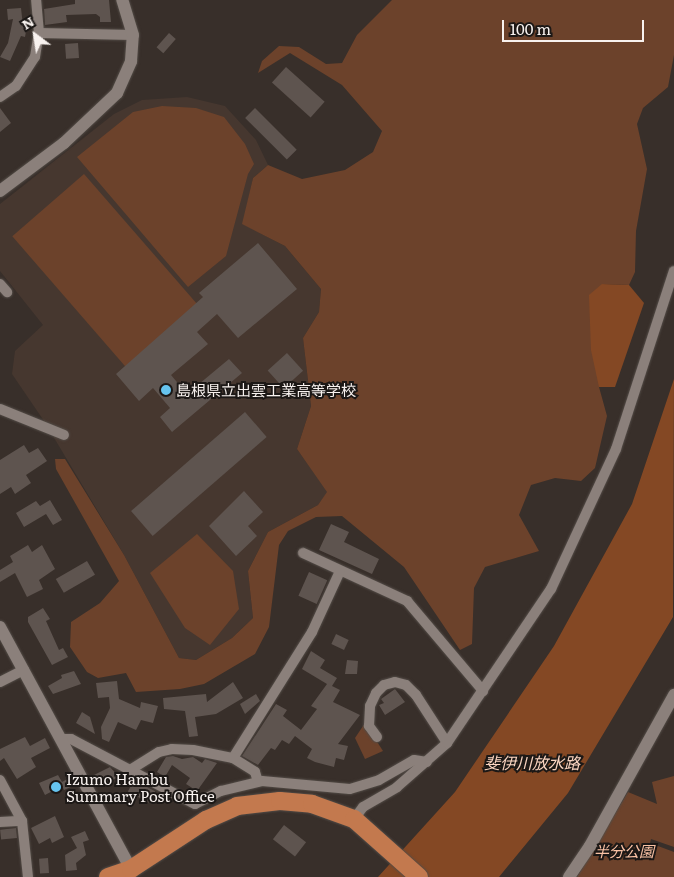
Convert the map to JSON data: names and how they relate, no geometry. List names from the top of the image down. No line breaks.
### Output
{"water":["斐伊川放水路"],"parks":["半分公園"],"places":["島根県立出雲工業高等学校","Izumo Hambu Summary Post Office"],"scale_bar":"100 m","north":"top left"}
